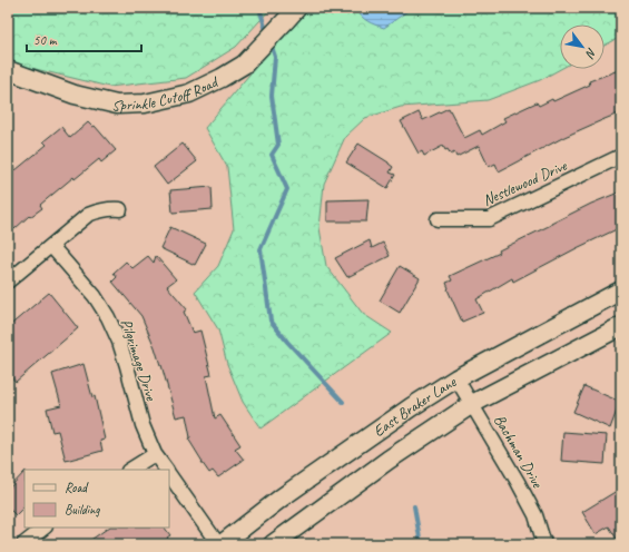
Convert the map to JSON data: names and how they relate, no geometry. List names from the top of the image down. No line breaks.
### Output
{"streets":{"street":["Sprinkle Cutoff Road","Nestlewood Drive","Pilgrimage Drive","East Braker Lane","Bachman Drive"]},"crossings":[["Pilgrimage Drive","East Braker Lane"],["East Braker Lane","Bachman Drive"]],"legend":["Road","Building"],"scale_bar":"50 m","north":"bottom right"}
